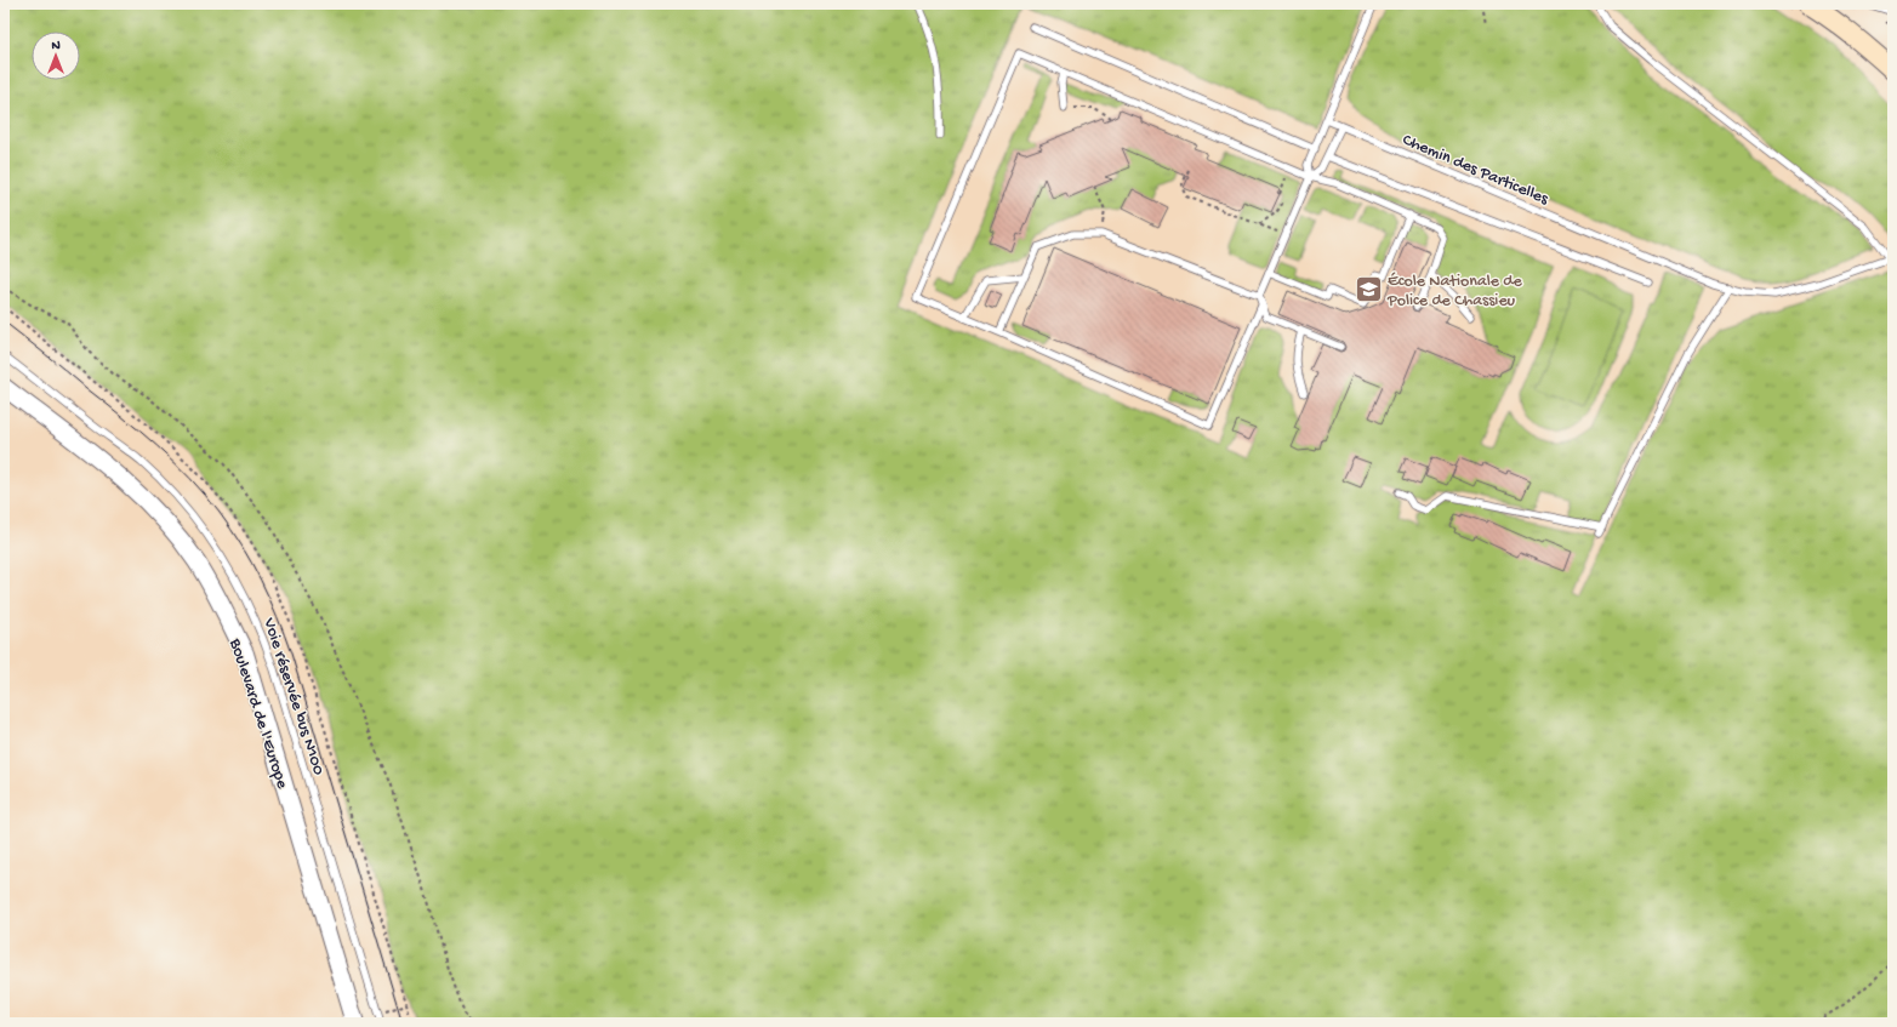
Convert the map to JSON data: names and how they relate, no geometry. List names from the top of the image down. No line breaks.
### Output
{"streets":{"street":["Boulevard de l'Europe"],"lane":["Chemin des Particelles","Voie réservée bus N100"]},"places":{"school or university":["École Nationale de Police de Chassieu"]},"north":"top"}
